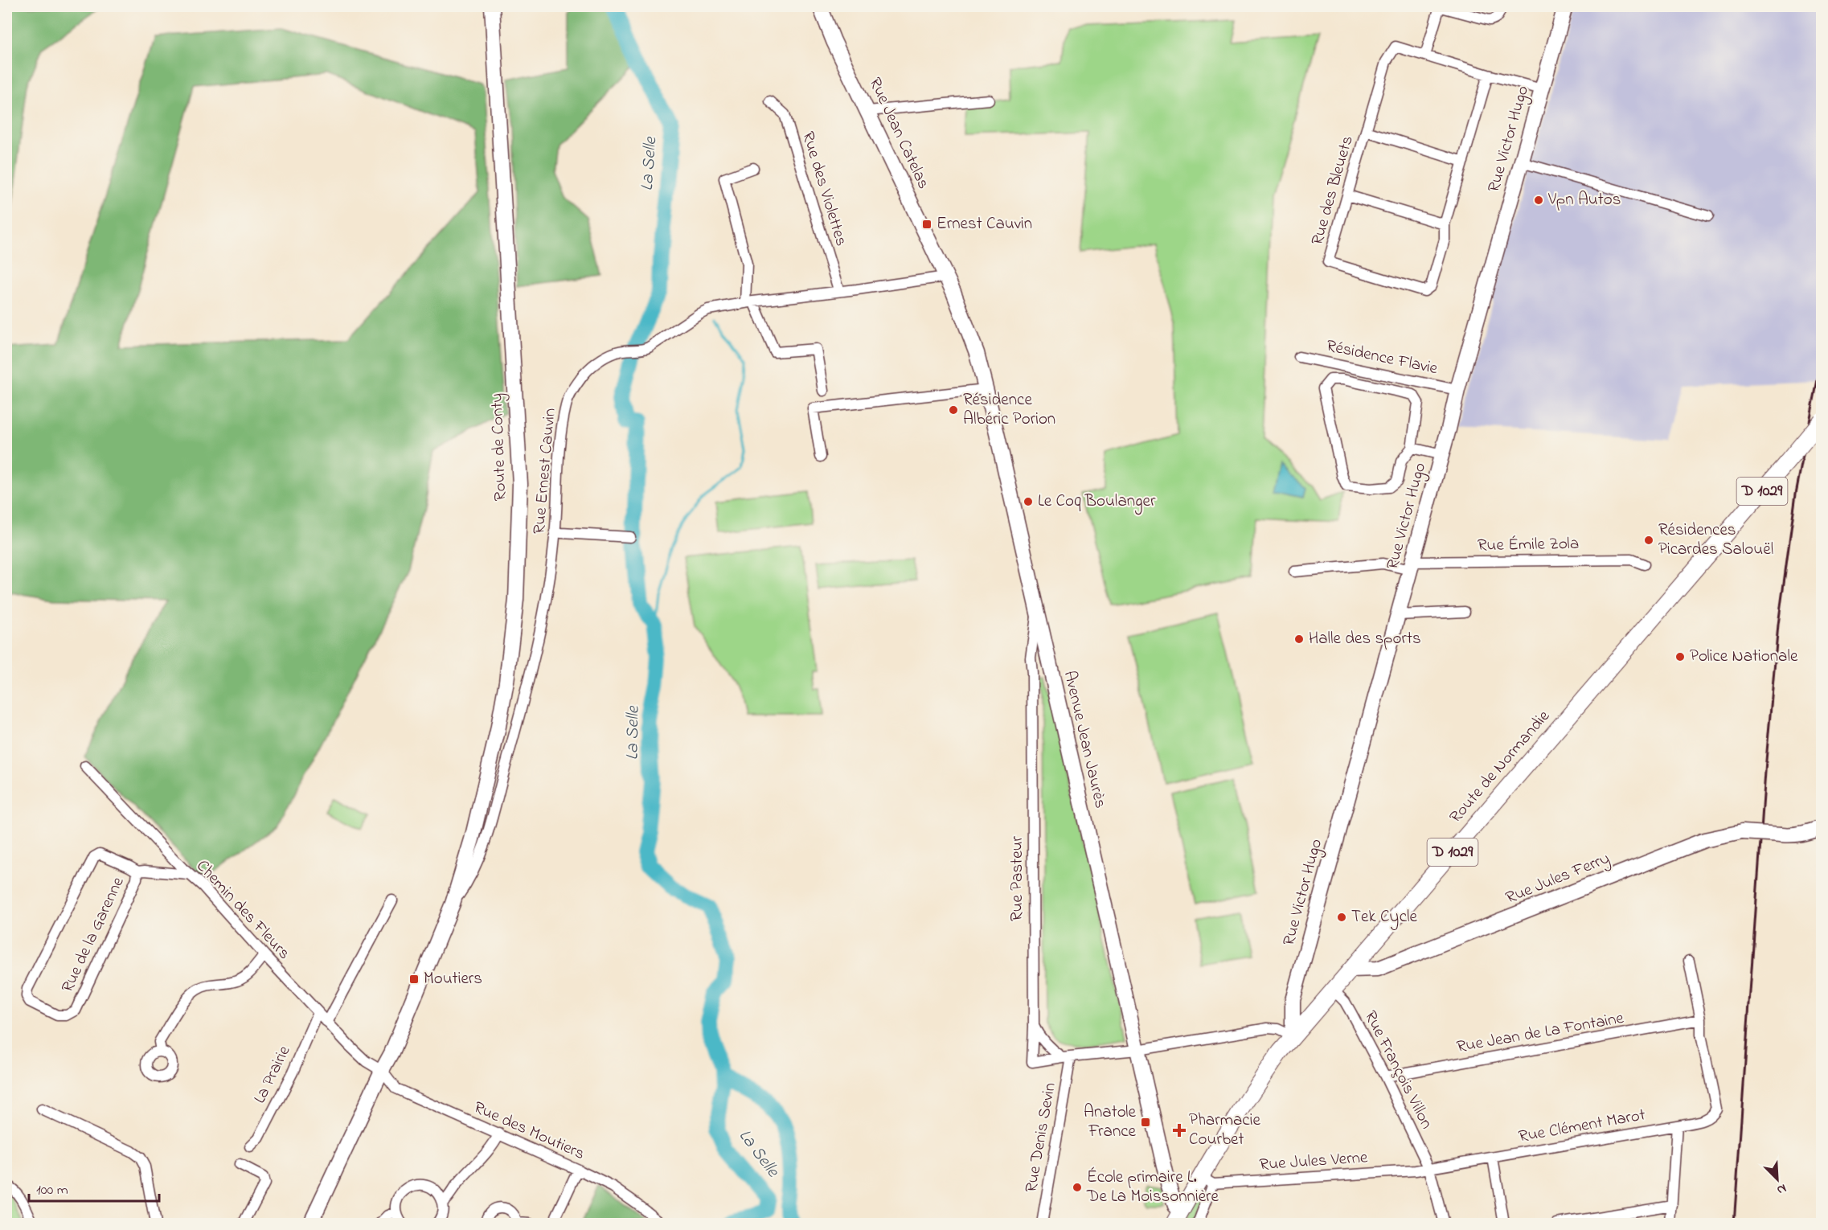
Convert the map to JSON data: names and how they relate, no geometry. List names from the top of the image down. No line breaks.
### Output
{"streets":{"main road":["D 1029","Route de Normandie"],"street":["Rue Jean Catelas","Rue Victor Hugo","Rue des Violettes","Rue des Bleuets","Résidence Flavie","Route de Conty","Rue Ernest Cauvin","Rue Émile Zola","Avenue Jean Jaurès","Rue Pasteur","Rue Jules Ferry","Chemin des Fleurs","Rue de la Garenne","Rue Jean de La Fontaine","Rue François Villon","La Prairie","Rue Clément Marot","Rue des Moutiers","Rue Denis Sevin","Rue Jules Verne"]},"crossings":[["Rue Jean Catelas","Rue Ernest Cauvin"],["Rue Jean Catelas","Avenue Jean Jaurès"],["Rue Victor Hugo","Rue des Bleuets"],["Rue Victor Hugo","Résidence Flavie"],["Rue Victor Hugo","Rue Émile Zola"],["Rue Victor Hugo","Route de Normandie"],["Rue des Violettes","Rue Ernest Cauvin"],["Route de Conty","Rue Ernest Cauvin"],["Route de Conty","Chemin des Fleurs"],["Route de Conty","Rue des Moutiers"],["Rue Ernest Cauvin","Avenue Jean Jaurès"],["Avenue Jean Jaurès","Route de Normandie"],["Avenue Jean Jaurès","Rue Pasteur"],["Route de Normandie","Rue Jules Ferry"],["Route de Normandie","Rue François Villon"],["Route de Normandie","Rue Jules Verne"],["Rue Pasteur","Rue Denis Sevin"],["Chemin des Fleurs","Rue de la Garenne"],["Chemin des Fleurs","La Prairie"],["Chemin des Fleurs","Rue des Moutiers"],["Rue Jean de La Fontaine","Rue François Villon"],["Rue Jean de La Fontaine","Rue Clément Marot"],["Rue François Villon","Rue Clément Marot"],["Rue François Villon","Rue Jules Verne"],["Rue Clément Marot","Rue Jules Verne"]],"water":["La Selle"],"places":{"other":["Vpn Autos","Résidence Albéric Porion","Le Coq Boulanger","Résidences Picardes Salouël","Halle des sports","Police Nationale","Tek Cycle","École primaire L. De La Moissonnière"],"transit":["Ernest Cauvin","Moutiers","Anatole France"],"health":["Pharmacie Courbet"]},"scale_bar":"100 m","north":"bottom right"}
